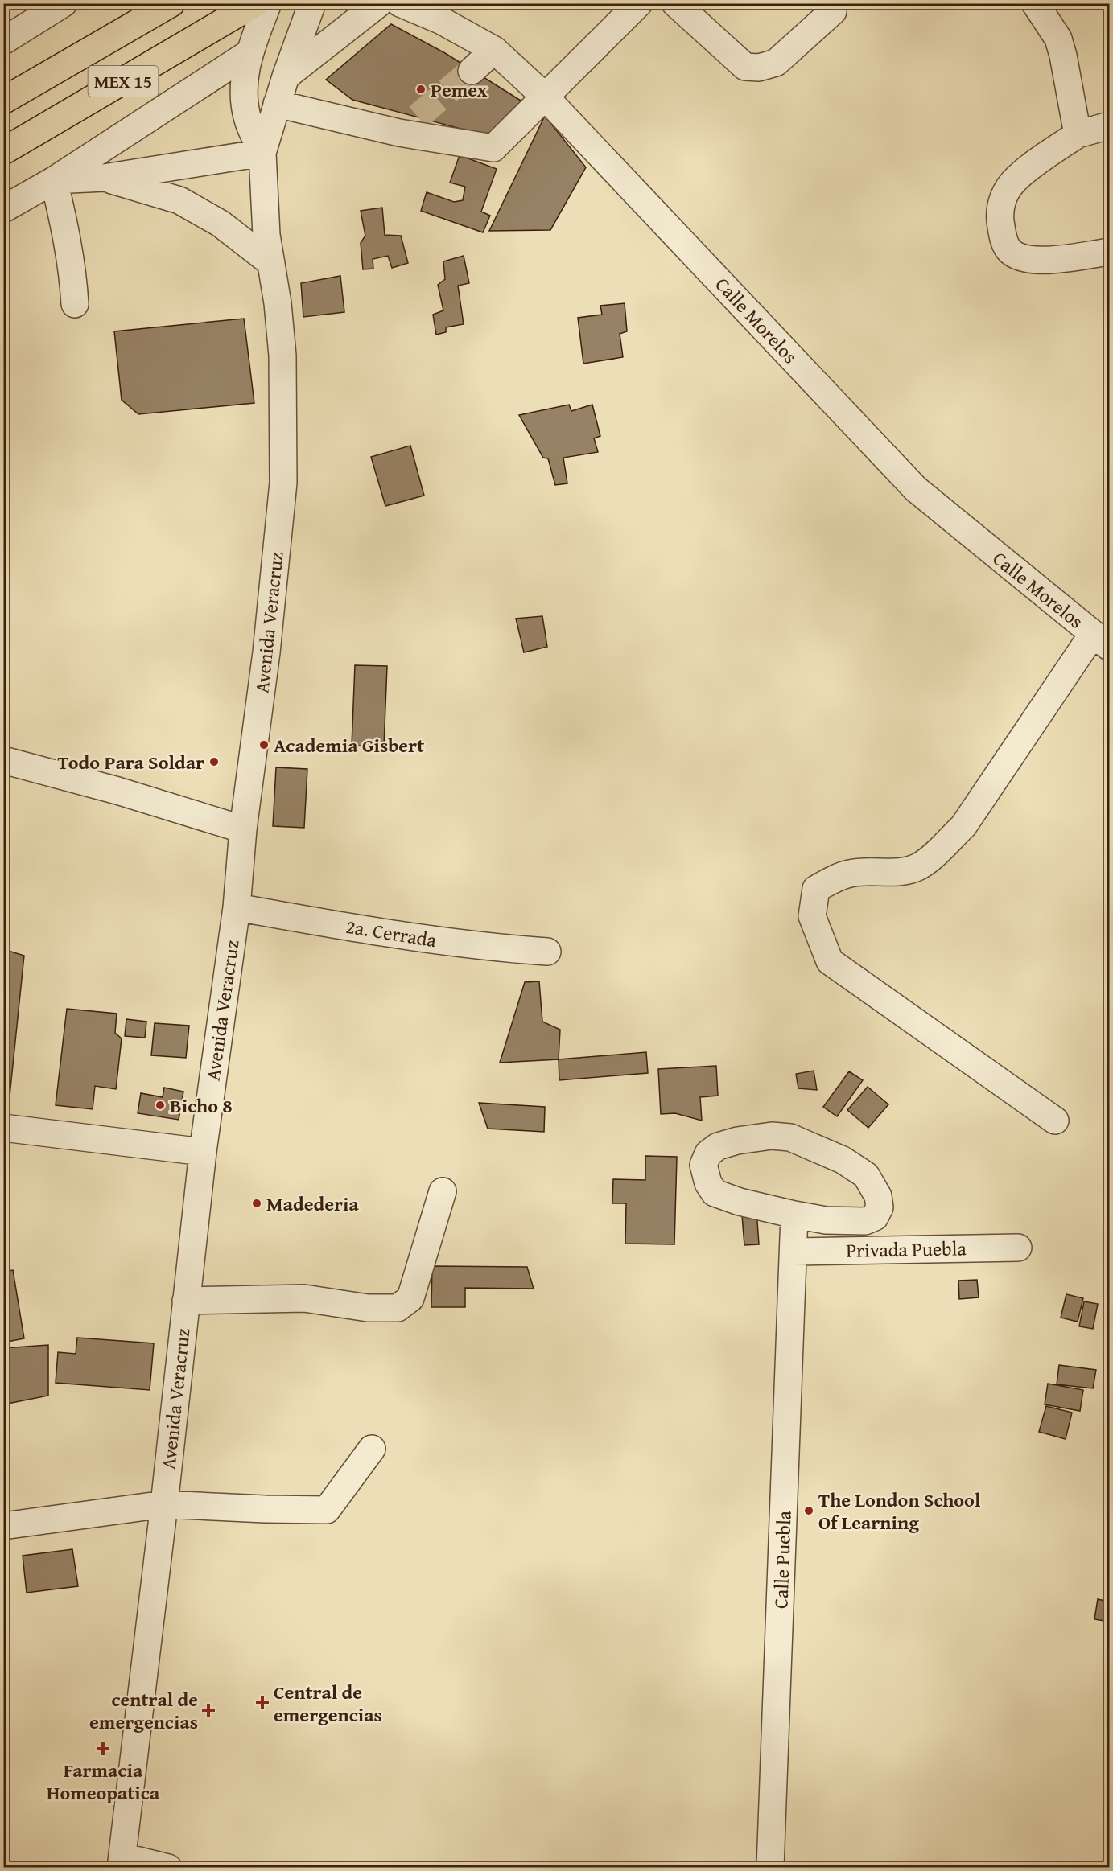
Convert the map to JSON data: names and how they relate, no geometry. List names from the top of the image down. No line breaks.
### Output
{"streets":{"main road":["MEX 15"],"street":["Calle Morelos","Avenida Veracruz","2a. Cerrada","Privada Puebla","Calle Puebla"]},"crossings":[["Avenida Veracruz","2a. Cerrada"],["Privada Puebla","Calle Puebla"]],"places":{"other":["Pemex","Academia Gisbert","Todo Para Soldar","Bicho 8","Madederia","The London School Of Learning"],"health":["Central de emergencias","central de emergencias","Farmacia Homeopatica"]}}
